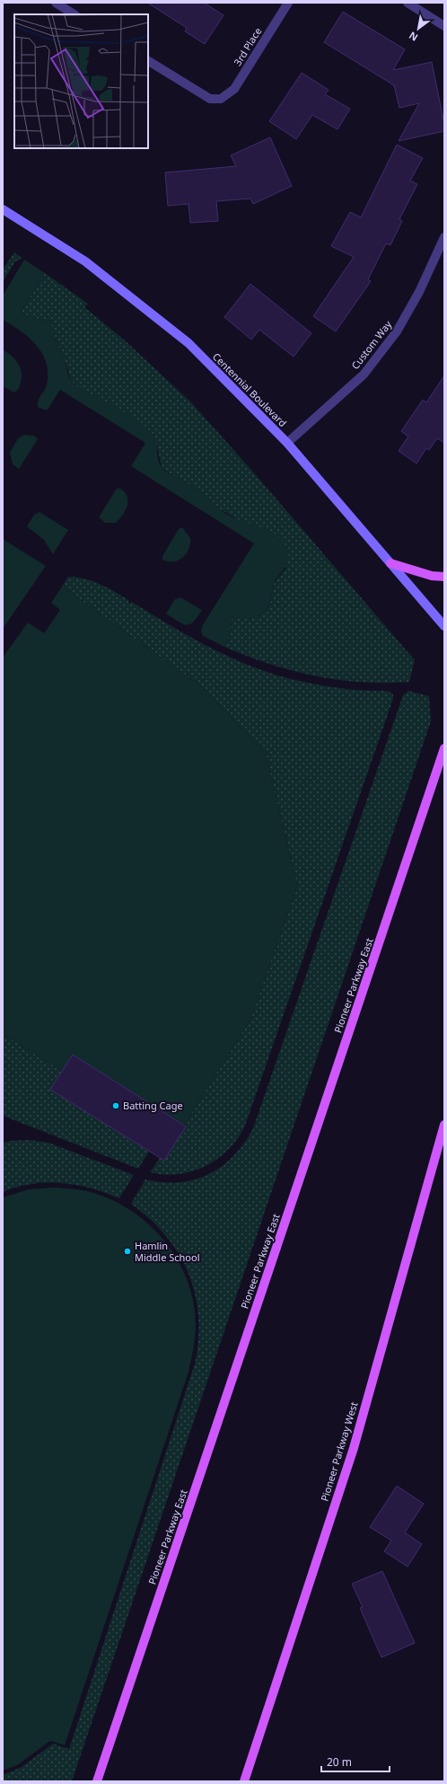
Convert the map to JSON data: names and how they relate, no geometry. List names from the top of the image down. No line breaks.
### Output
{"streets":{"main road":["Centennial Boulevard","Pioneer Parkway East","Pioneer Parkway West"],"street":["3rd Place","Custom Way"]},"crossings":[["Custom Way","Centennial Boulevard"]],"places":["Batting Cage","Hamlin Middle School"],"scale_bar":"20 m","north":"bottom left"}
